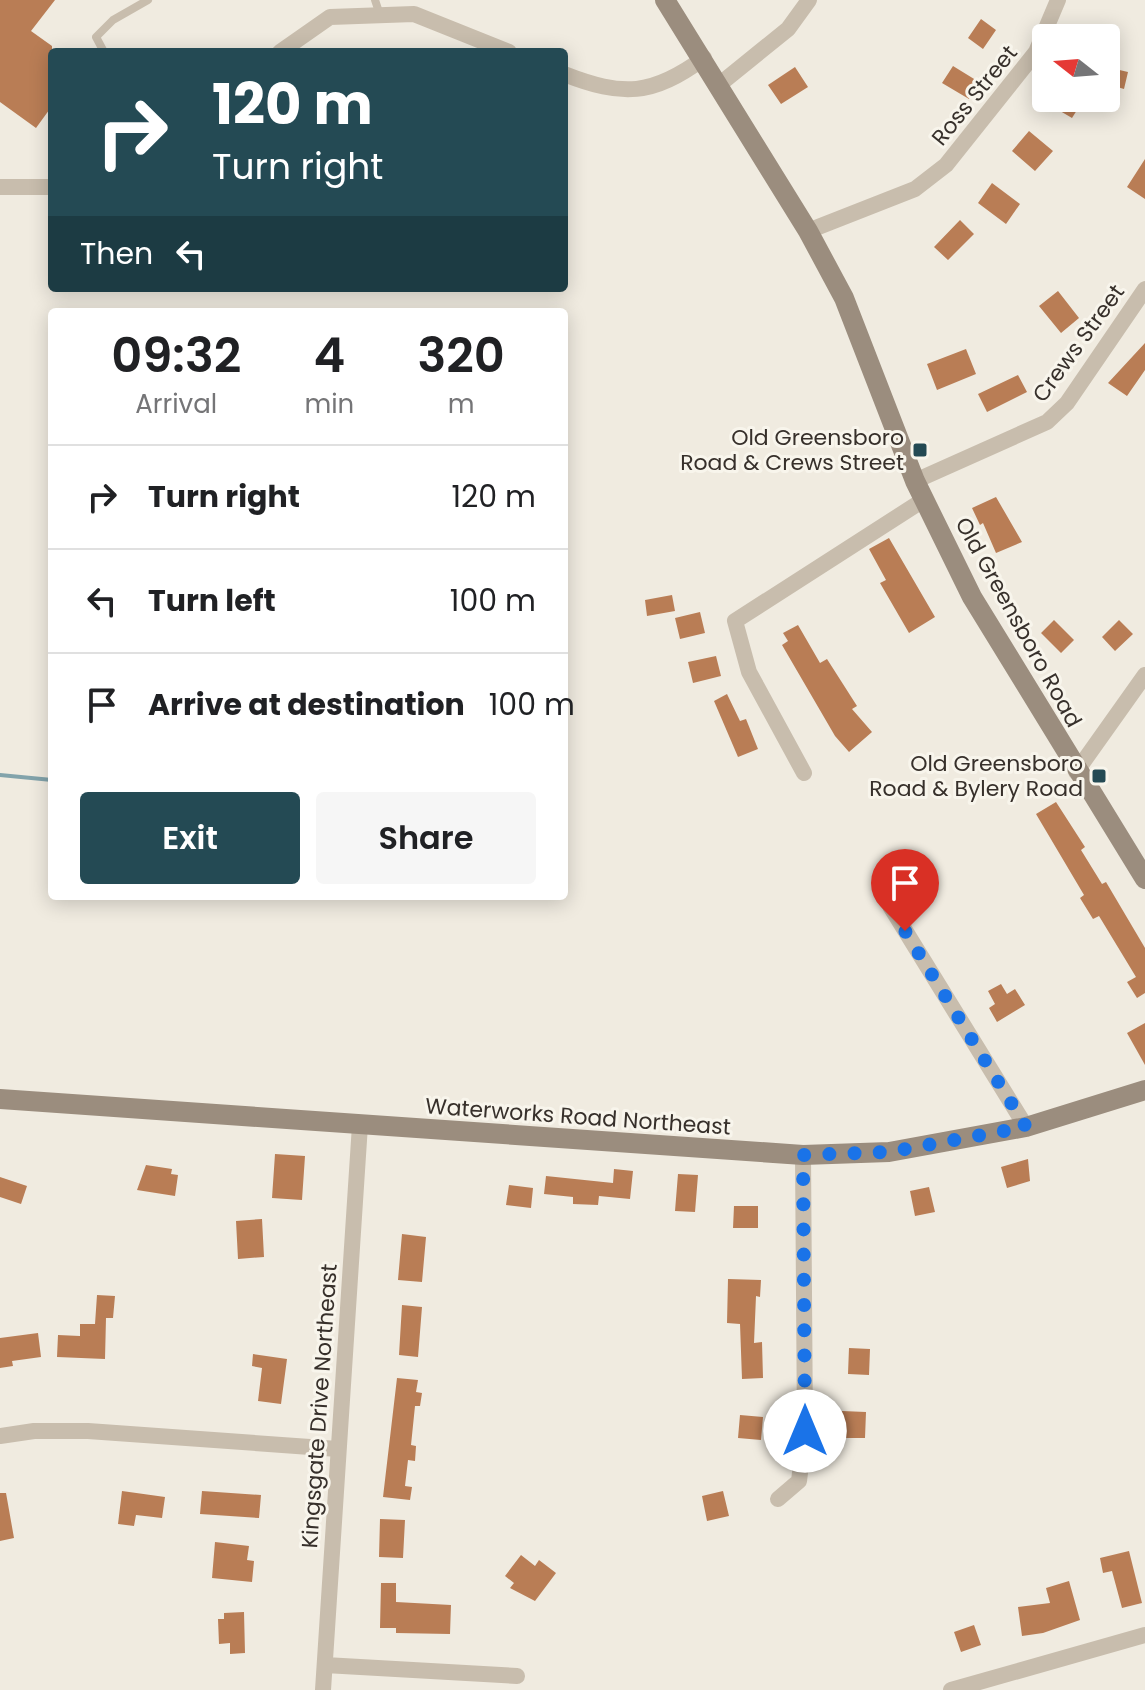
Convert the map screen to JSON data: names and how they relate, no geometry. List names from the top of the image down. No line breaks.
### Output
{"streets":{"street":["Ross Street","Crews Street","Old Greensboro Road","Waterworks Road Northeast","Kingsgate Drive Northeast"]},"crossings":[["Ross Street","Old Greensboro Road"],["Crews Street","Old Greensboro Road"],["Waterworks Road Northeast","Kingsgate Drive Northeast"]],"places":{"transit":["Old Greensboro Road & Crews Street","Old Greensboro Road & Bylery Road"]},"north":"left","page":{"turn":["120 m","Turn right"],"then":"Then","eta":["09:32","Arrival","4","min","320","m"],"list":[{"name":"Turn right","value":"120 m"},{"name":"Turn left","value":"100 m"},{"name":"Arrive at destination","value":"100 m"}],"buttons":["Exit","Share"]}}
